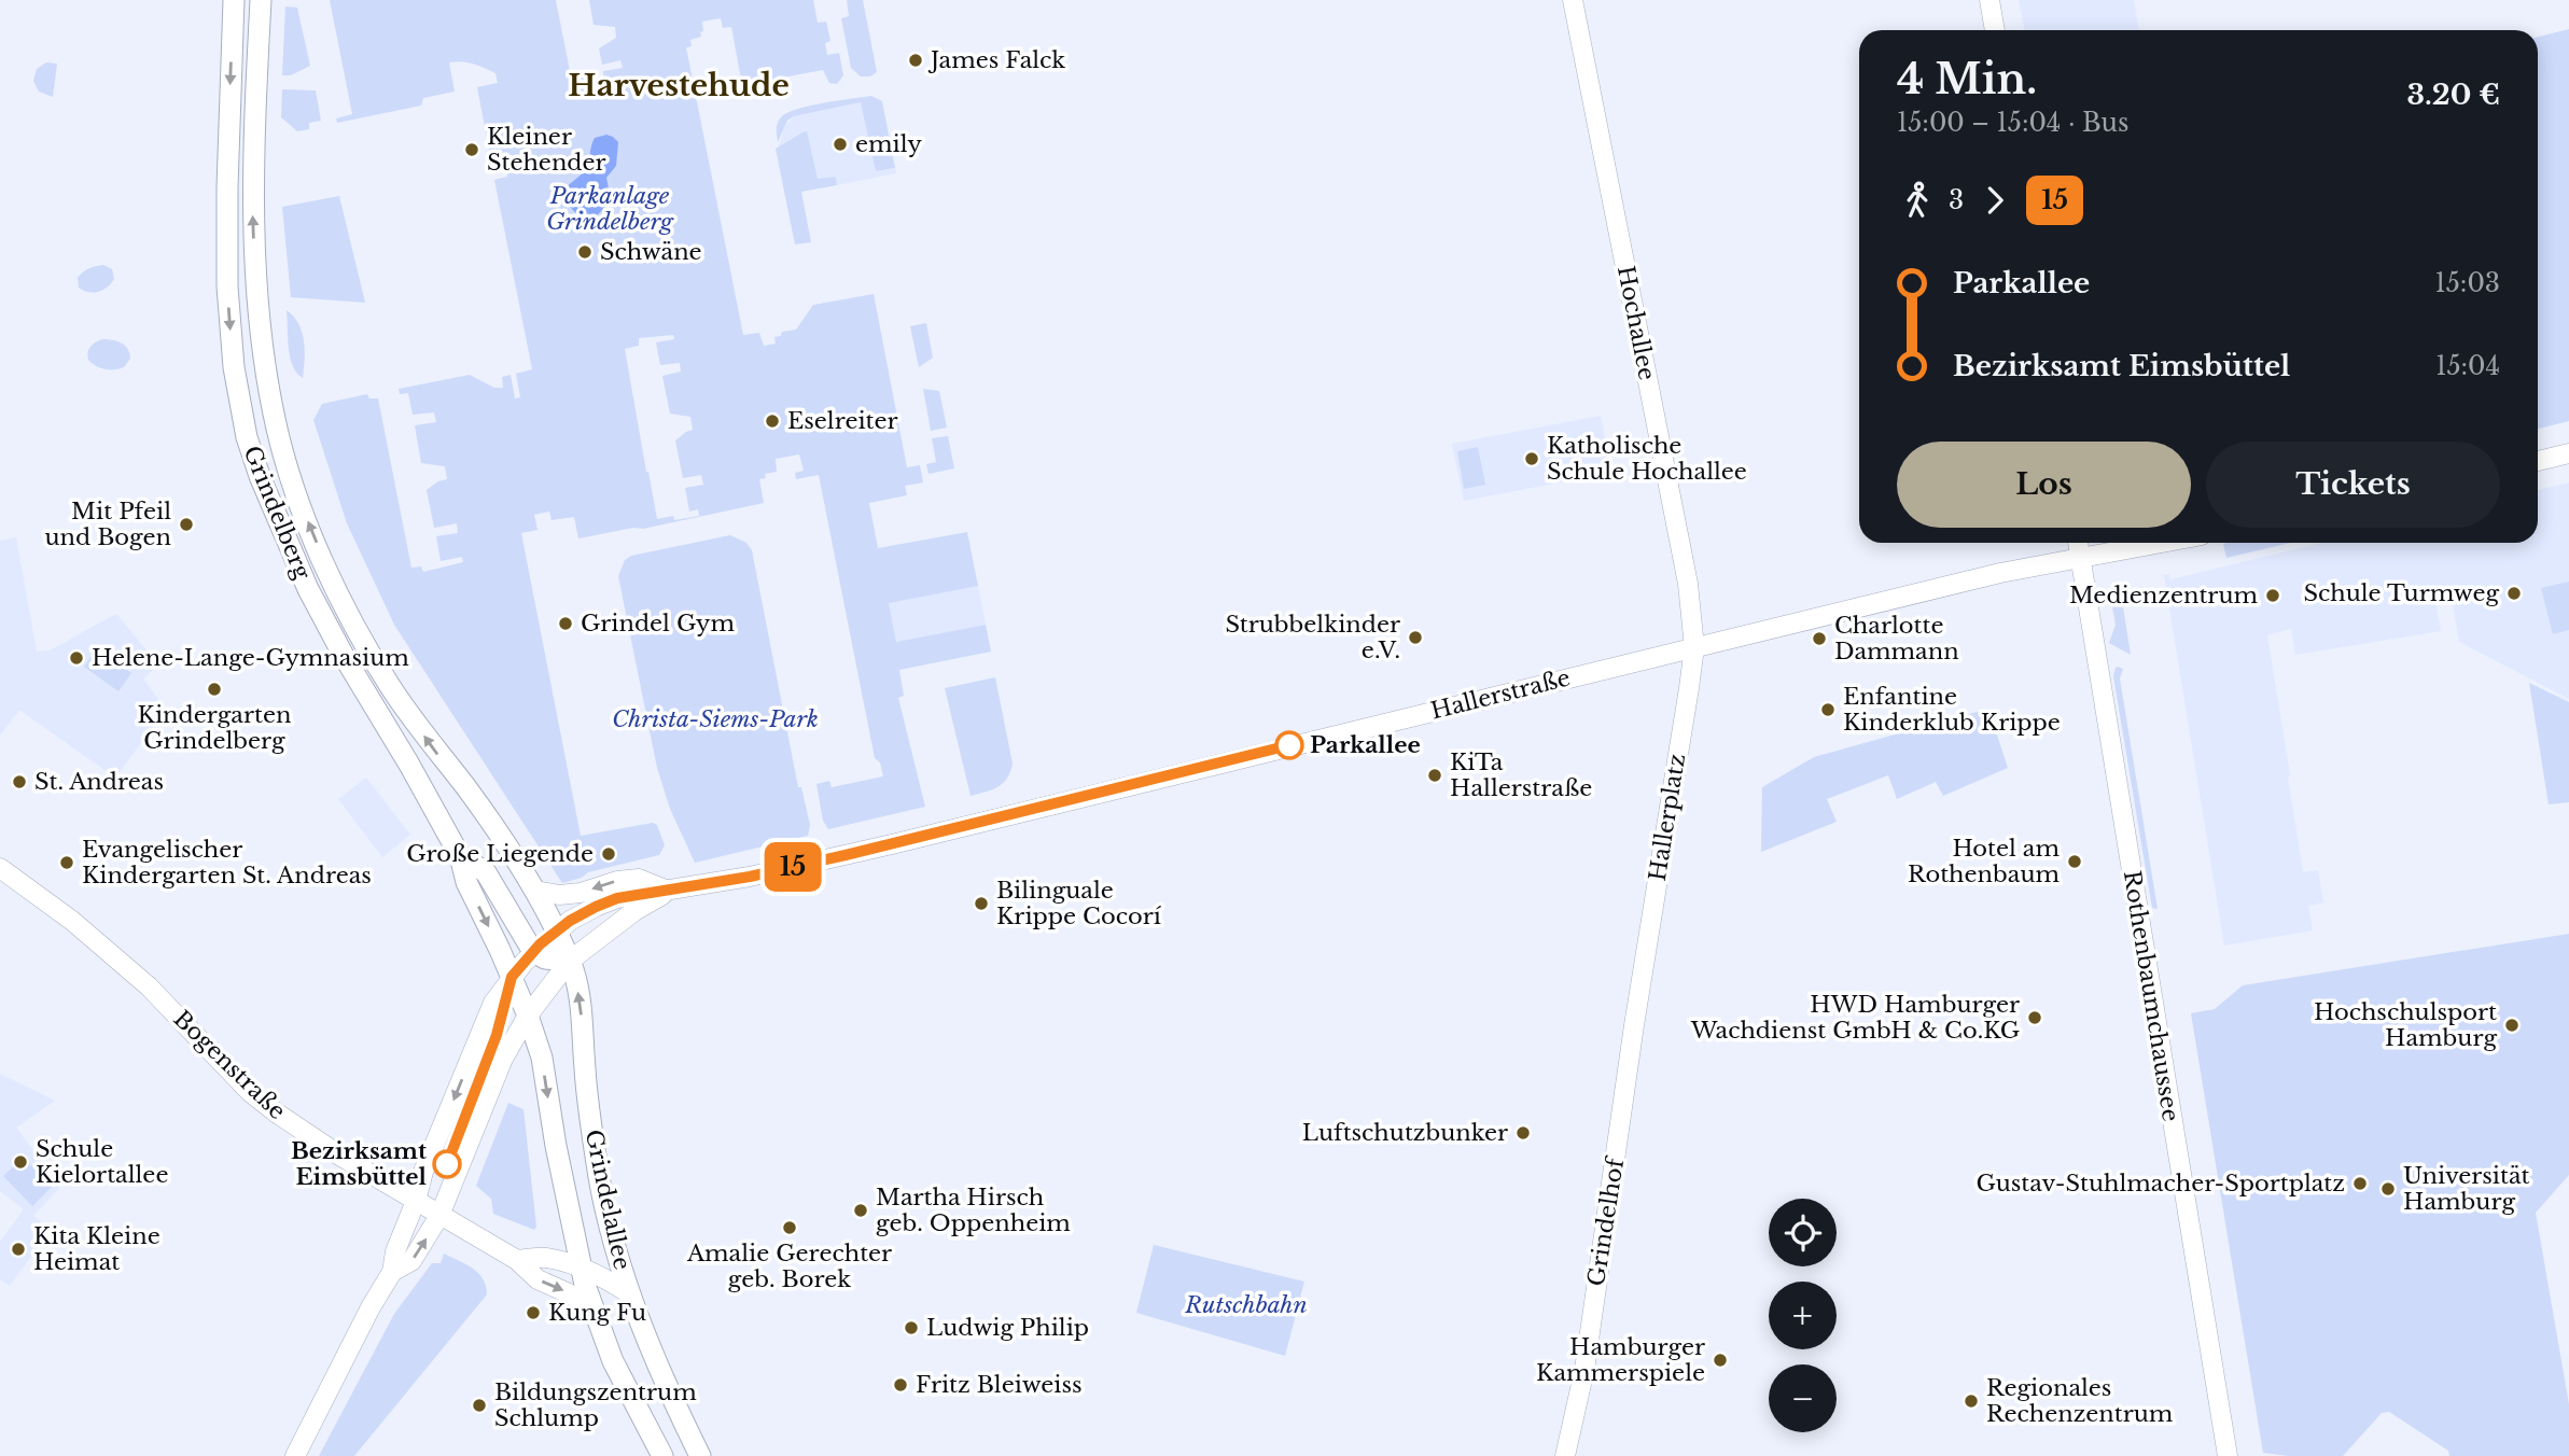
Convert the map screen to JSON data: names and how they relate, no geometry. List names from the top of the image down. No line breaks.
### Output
{"streets":{"main road":["Hochallee","Grindelberg","Hallerstraße","Hallerplatz","Rothenbaumchaussee","Bogenstraße","Grindelallee","Grindelhof"]},"crossings":[["Hochallee","Hallerstraße"],["Hochallee","Hallerplatz"],["Grindelberg","Hallerstraße"],["Grindelberg","Grindelallee"],["Hallerstraße","Hallerplatz"],["Hallerstraße","Rothenbaumchaussee"],["Hallerstraße","Bogenstraße"],["Hallerstraße","Grindelallee"],["Hallerplatz","Grindelhof"],["Bogenstraße","Grindelallee"]],"districts":["Harvestehude"],"parks":["Parkanlage Grindelberg","Christa-Siems-Park","Rutschbahn"],"places":["James Falck","emily","Kleiner Stehender","Schwäne","Eselreiter","Katholische Schule Hochallee","Mit Pfeil und Bogen","Schule Turmweg","Medienzentrum","Grindel Gym","Strubbelkinder e.V.","Charlotte Dammann","Helene-Lange-Gymnasium","Kindergarten Grindelberg","Enfantine Kinderklub Krippe","Parkallee","KiTa Hallerstraße","St. Andreas","Große Liegende","Hotel am Rothenbaum","Evangelischer Kindergarten St. Andreas","Bilinguale Krippe Cocorí","HWD Hamburger Wachdienst GmbH & Co.KG","Hochschulsport Hamburg","Luftschutzbunker","Schule Kielortallee","Bezirksamt Eimsbüttel","Gustav-Stuhlmacher-Sportplatz","Universität Hamburg","Martha Hirsch geb. Oppenheim","Amalie Gerechter geb. Borek","Kita Kleine Heimat","Kung Fu","Ludwig Philip","Hamburger Kammerspiele","Fritz Bleiweiss","Regionales Rechenzentrum","Bildungszentrum Schlump"],"lines":["bus line 15"],"page":{"on_map":"15","heading":["4 Min.","15:00 – 15:04 · Bus","3.20 €"],"legs":["3","15"],"list":[{"name":"Parkallee","value":"15:03"},{"name":"Bezirksamt Eimsbüttel","value":"15:04"}],"buttons":["Los","Tickets"],"map_buttons":["+","−"]}}
